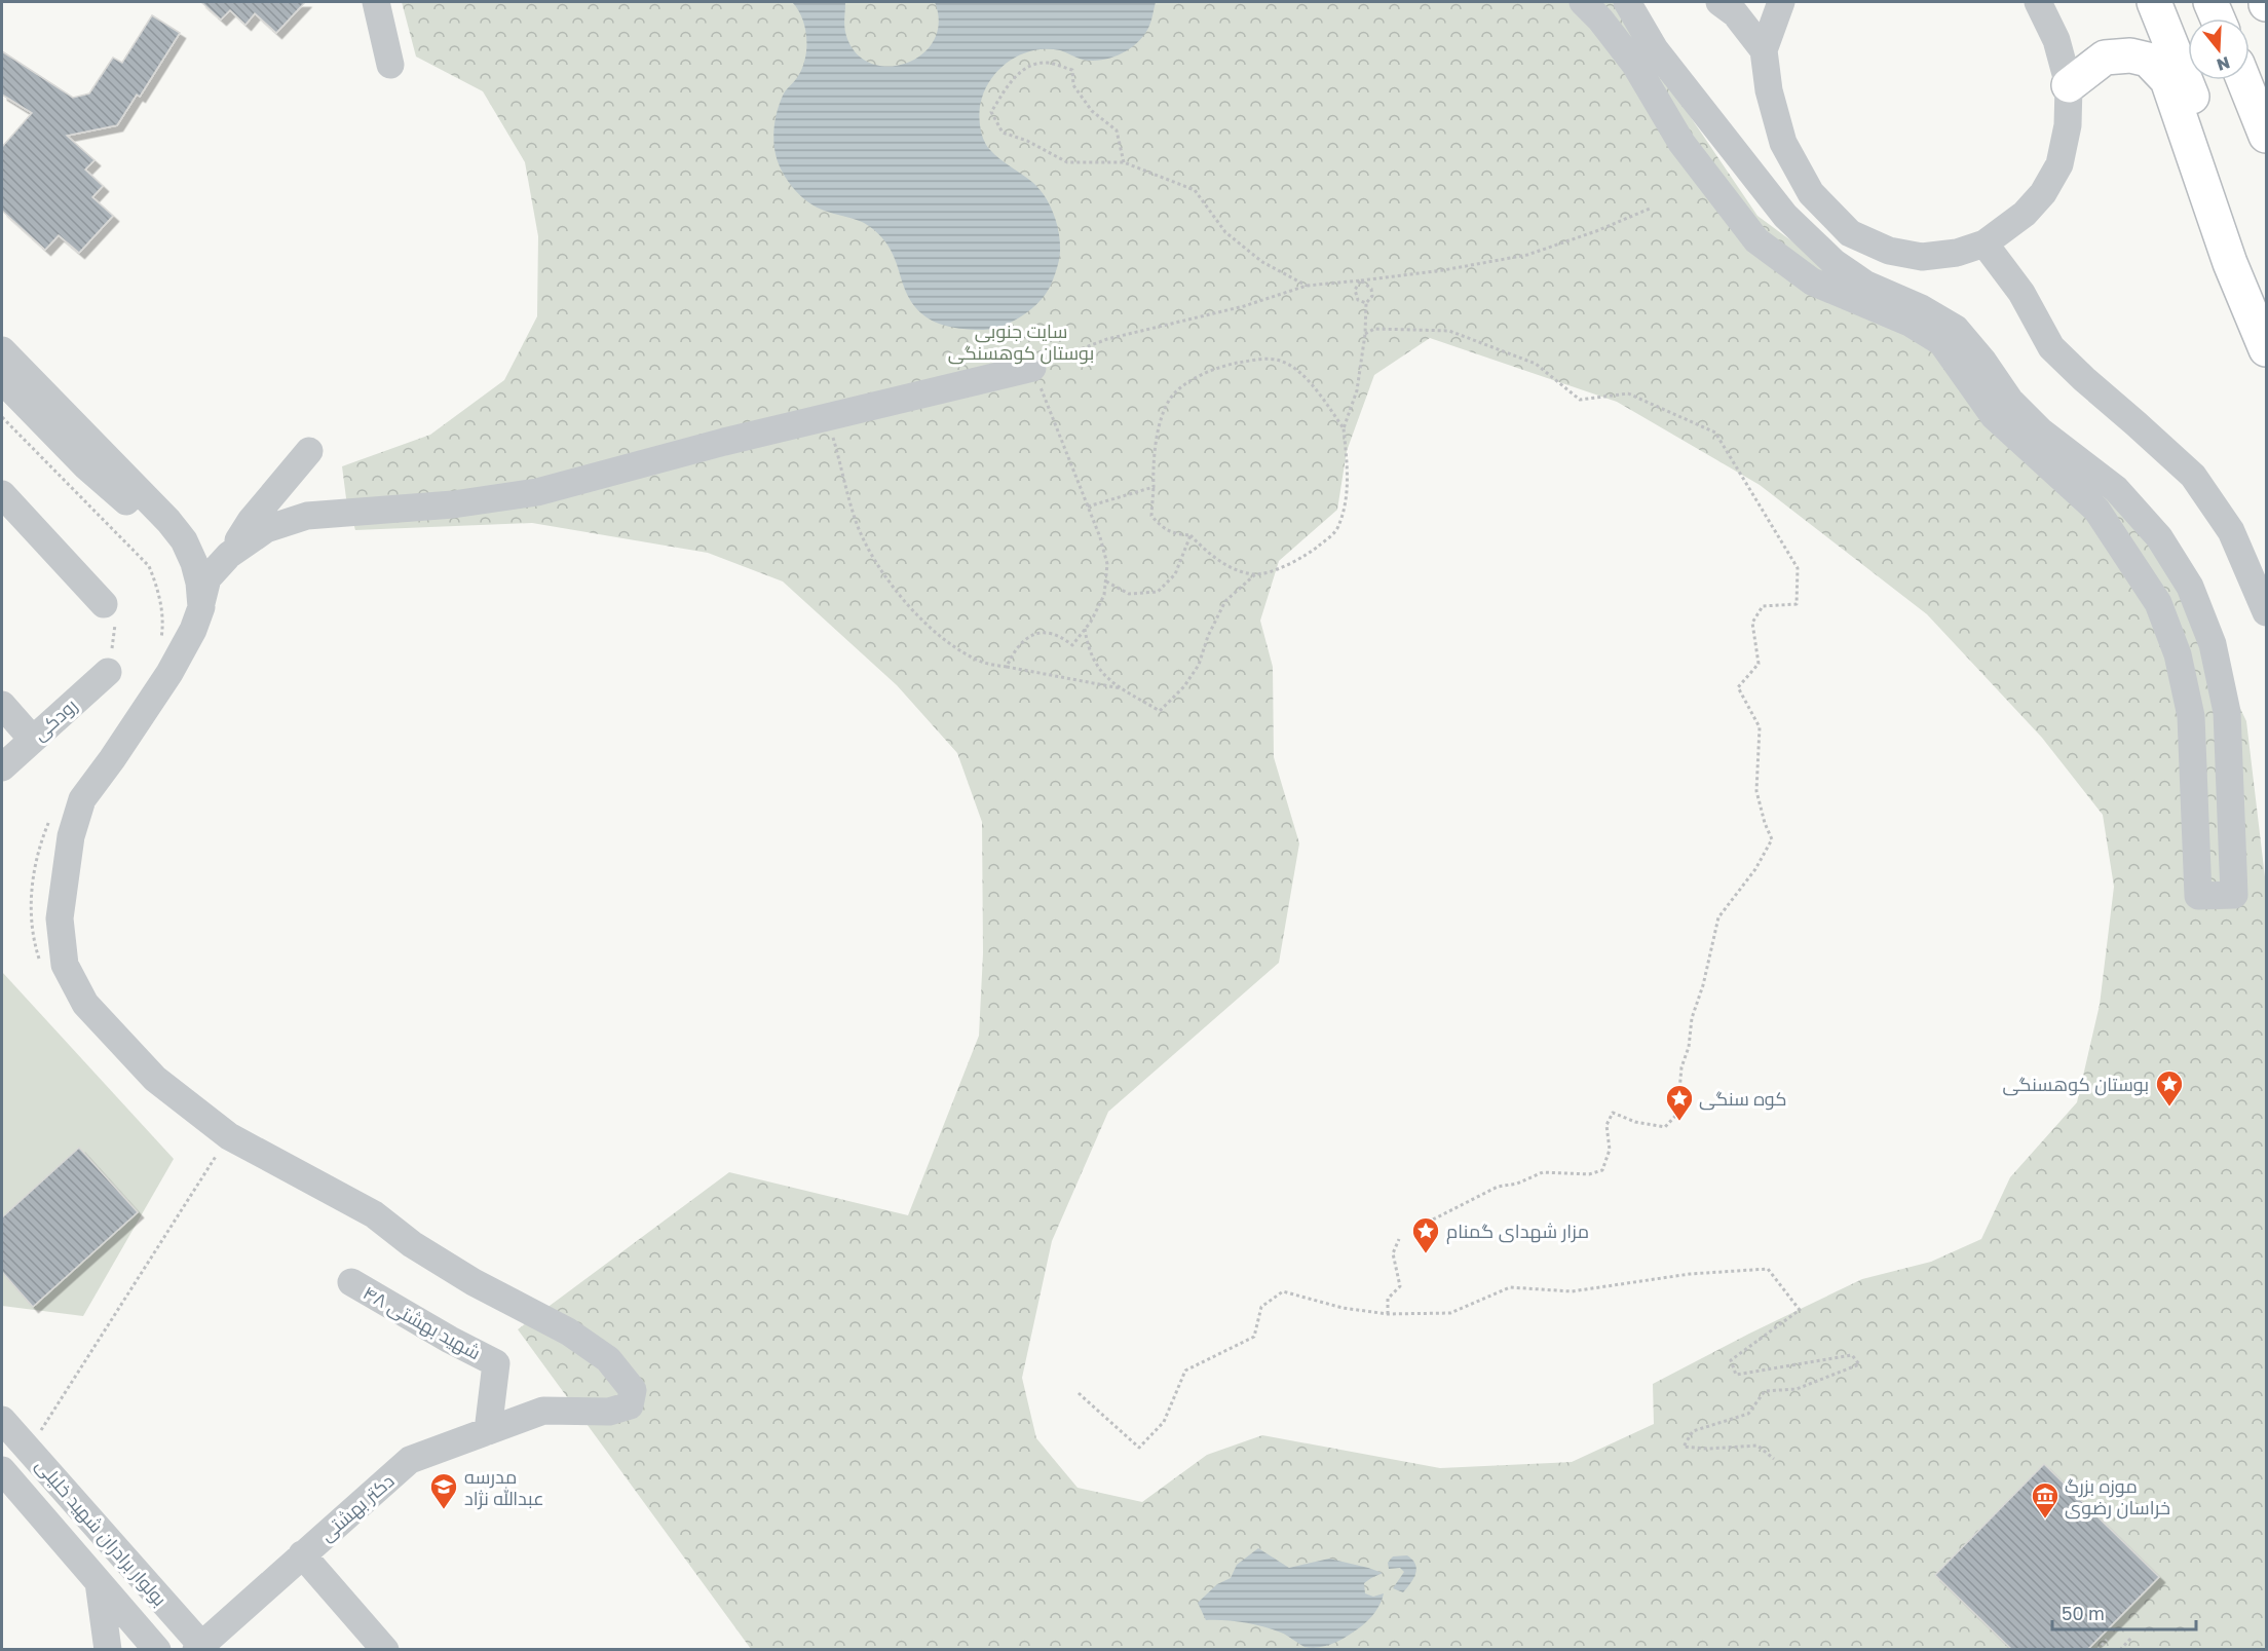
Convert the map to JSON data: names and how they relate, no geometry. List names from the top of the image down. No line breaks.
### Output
{"streets":{"street":["رودکی","شهید بهشتی ۴۸","دکتر بهشتی","بولوار برادران شهید خلیلی"]},"crossings":[["شهید بهشتی ۴۸","دکتر بهشتی"],["دکتر بهشتی","بولوار برادران شهید خلیلی"]],"parks":["سایت جنوبی بوستان کوهسنگی"],"places":{"place":["بوستان کوهسنگی","کوه سنگی","مزار شهدای گمنام"],"school or university":["مدرسه عبدالله نژاد"],"museum":["موزه بزرگ خراسان رضوی"]},"scale_bar":"50 m","north":"bottom"}
